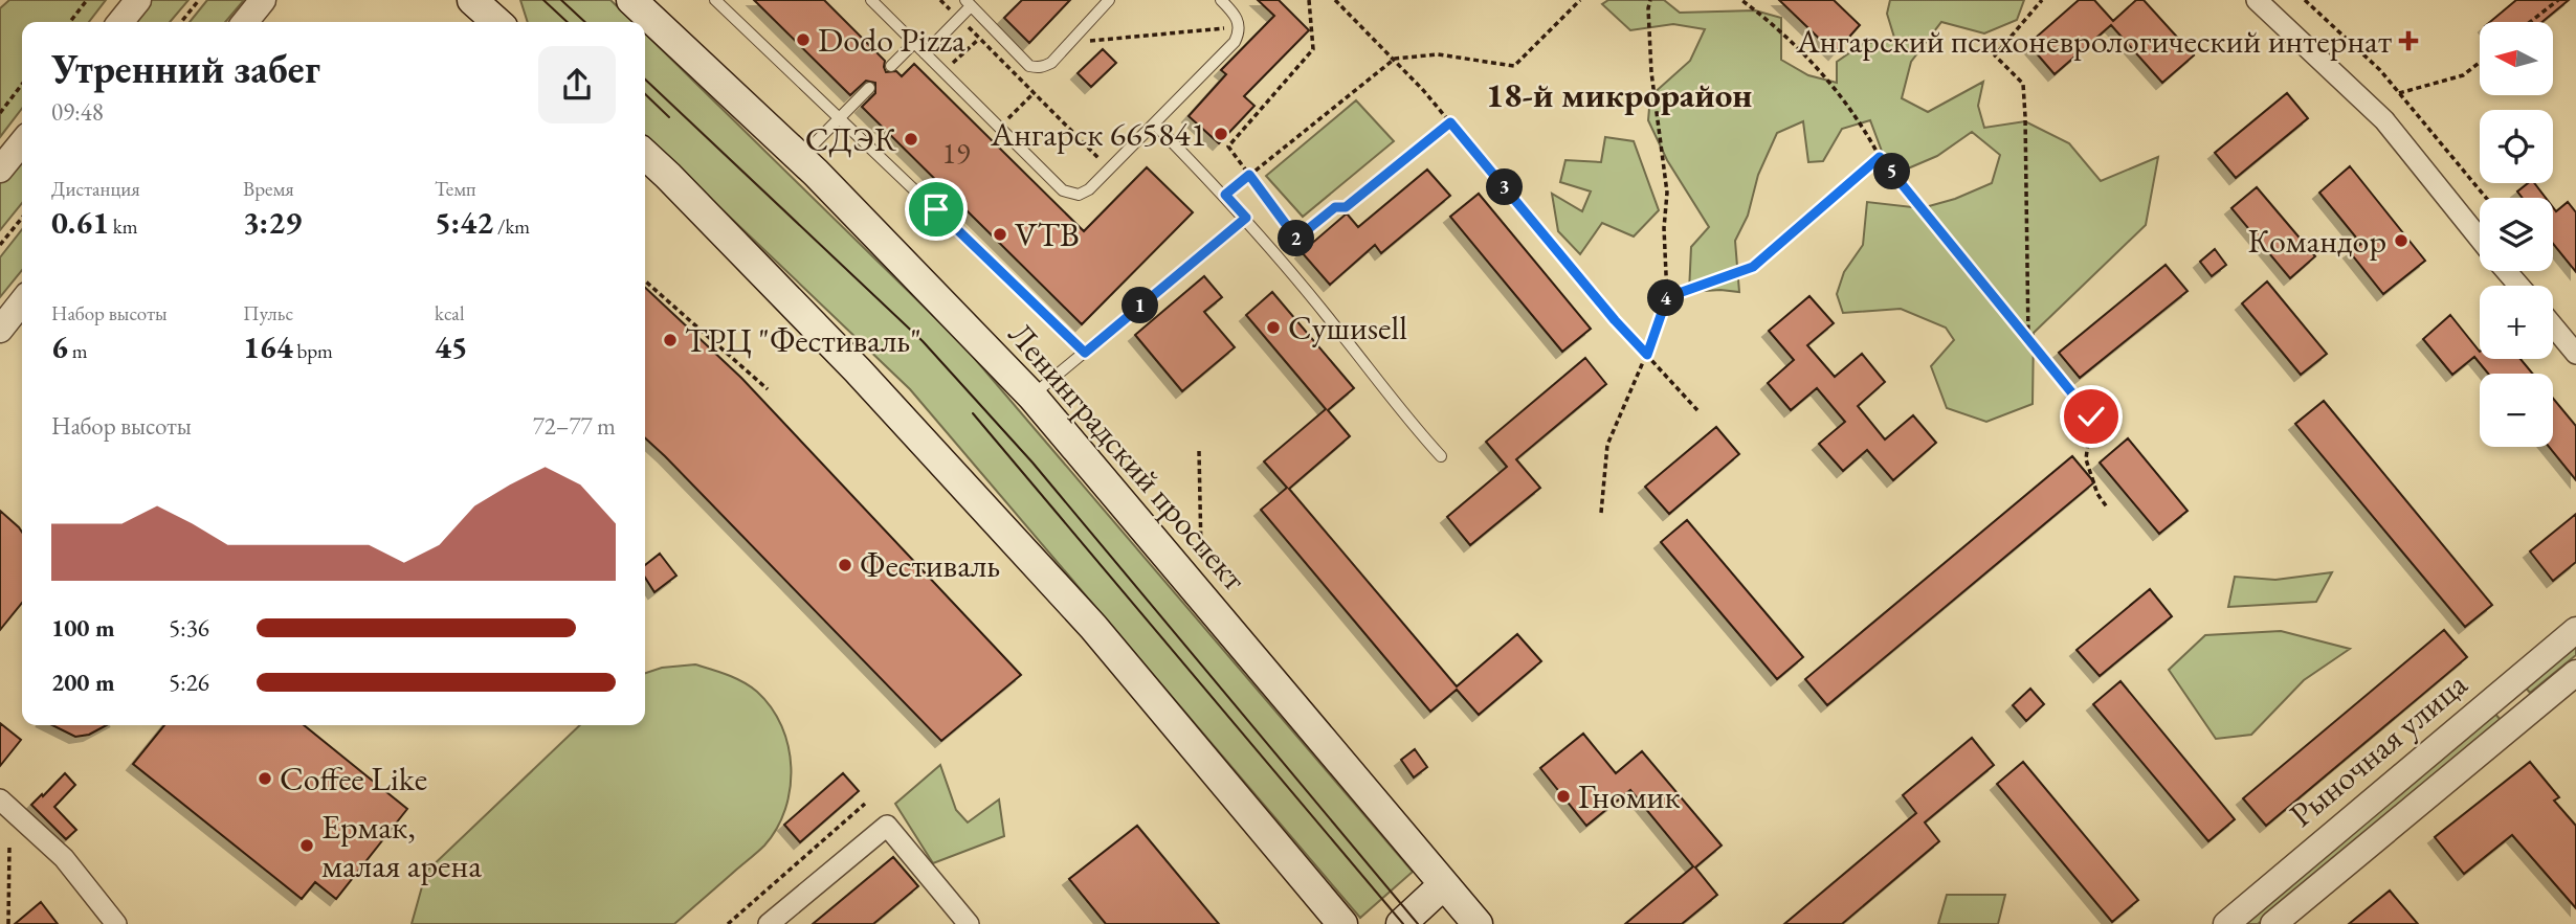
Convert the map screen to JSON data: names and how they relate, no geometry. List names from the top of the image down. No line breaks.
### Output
{"streets":{"main road":["Ленинградский проспект"],"street":["Рыночная улица"]},"districts":["18-й микрорайон"],"places":{"other":["Dodo Pizza","Ангарск 665841","СДЭК","VTB","Командор","Сушиsell","ТРЦ \"Фестиваль\"","Фестиваль","Coffee Like","Гномик","Ермак, малая арена"],"health":["Ангарский психоневрологический интернат"]},"house_numbers":["19"],"north":"left","page":{"map_buttons":["+","−"],"heading":["Утренний забег","09:48"],"stats":[["Дистанция","0.61 km"],["Время","3:29"],["Темп","5:42 /km"],["Набор высоты","6 m"],["Пульс","164 bpm"],["kcal","45"]],"pins":["5","3","2","4","1"],"chart":["Набор высоты","72–77 m"],"list":[{"name":"100 m","note":"5:36"},{"name":"200 m","note":"5:26"}]}}
